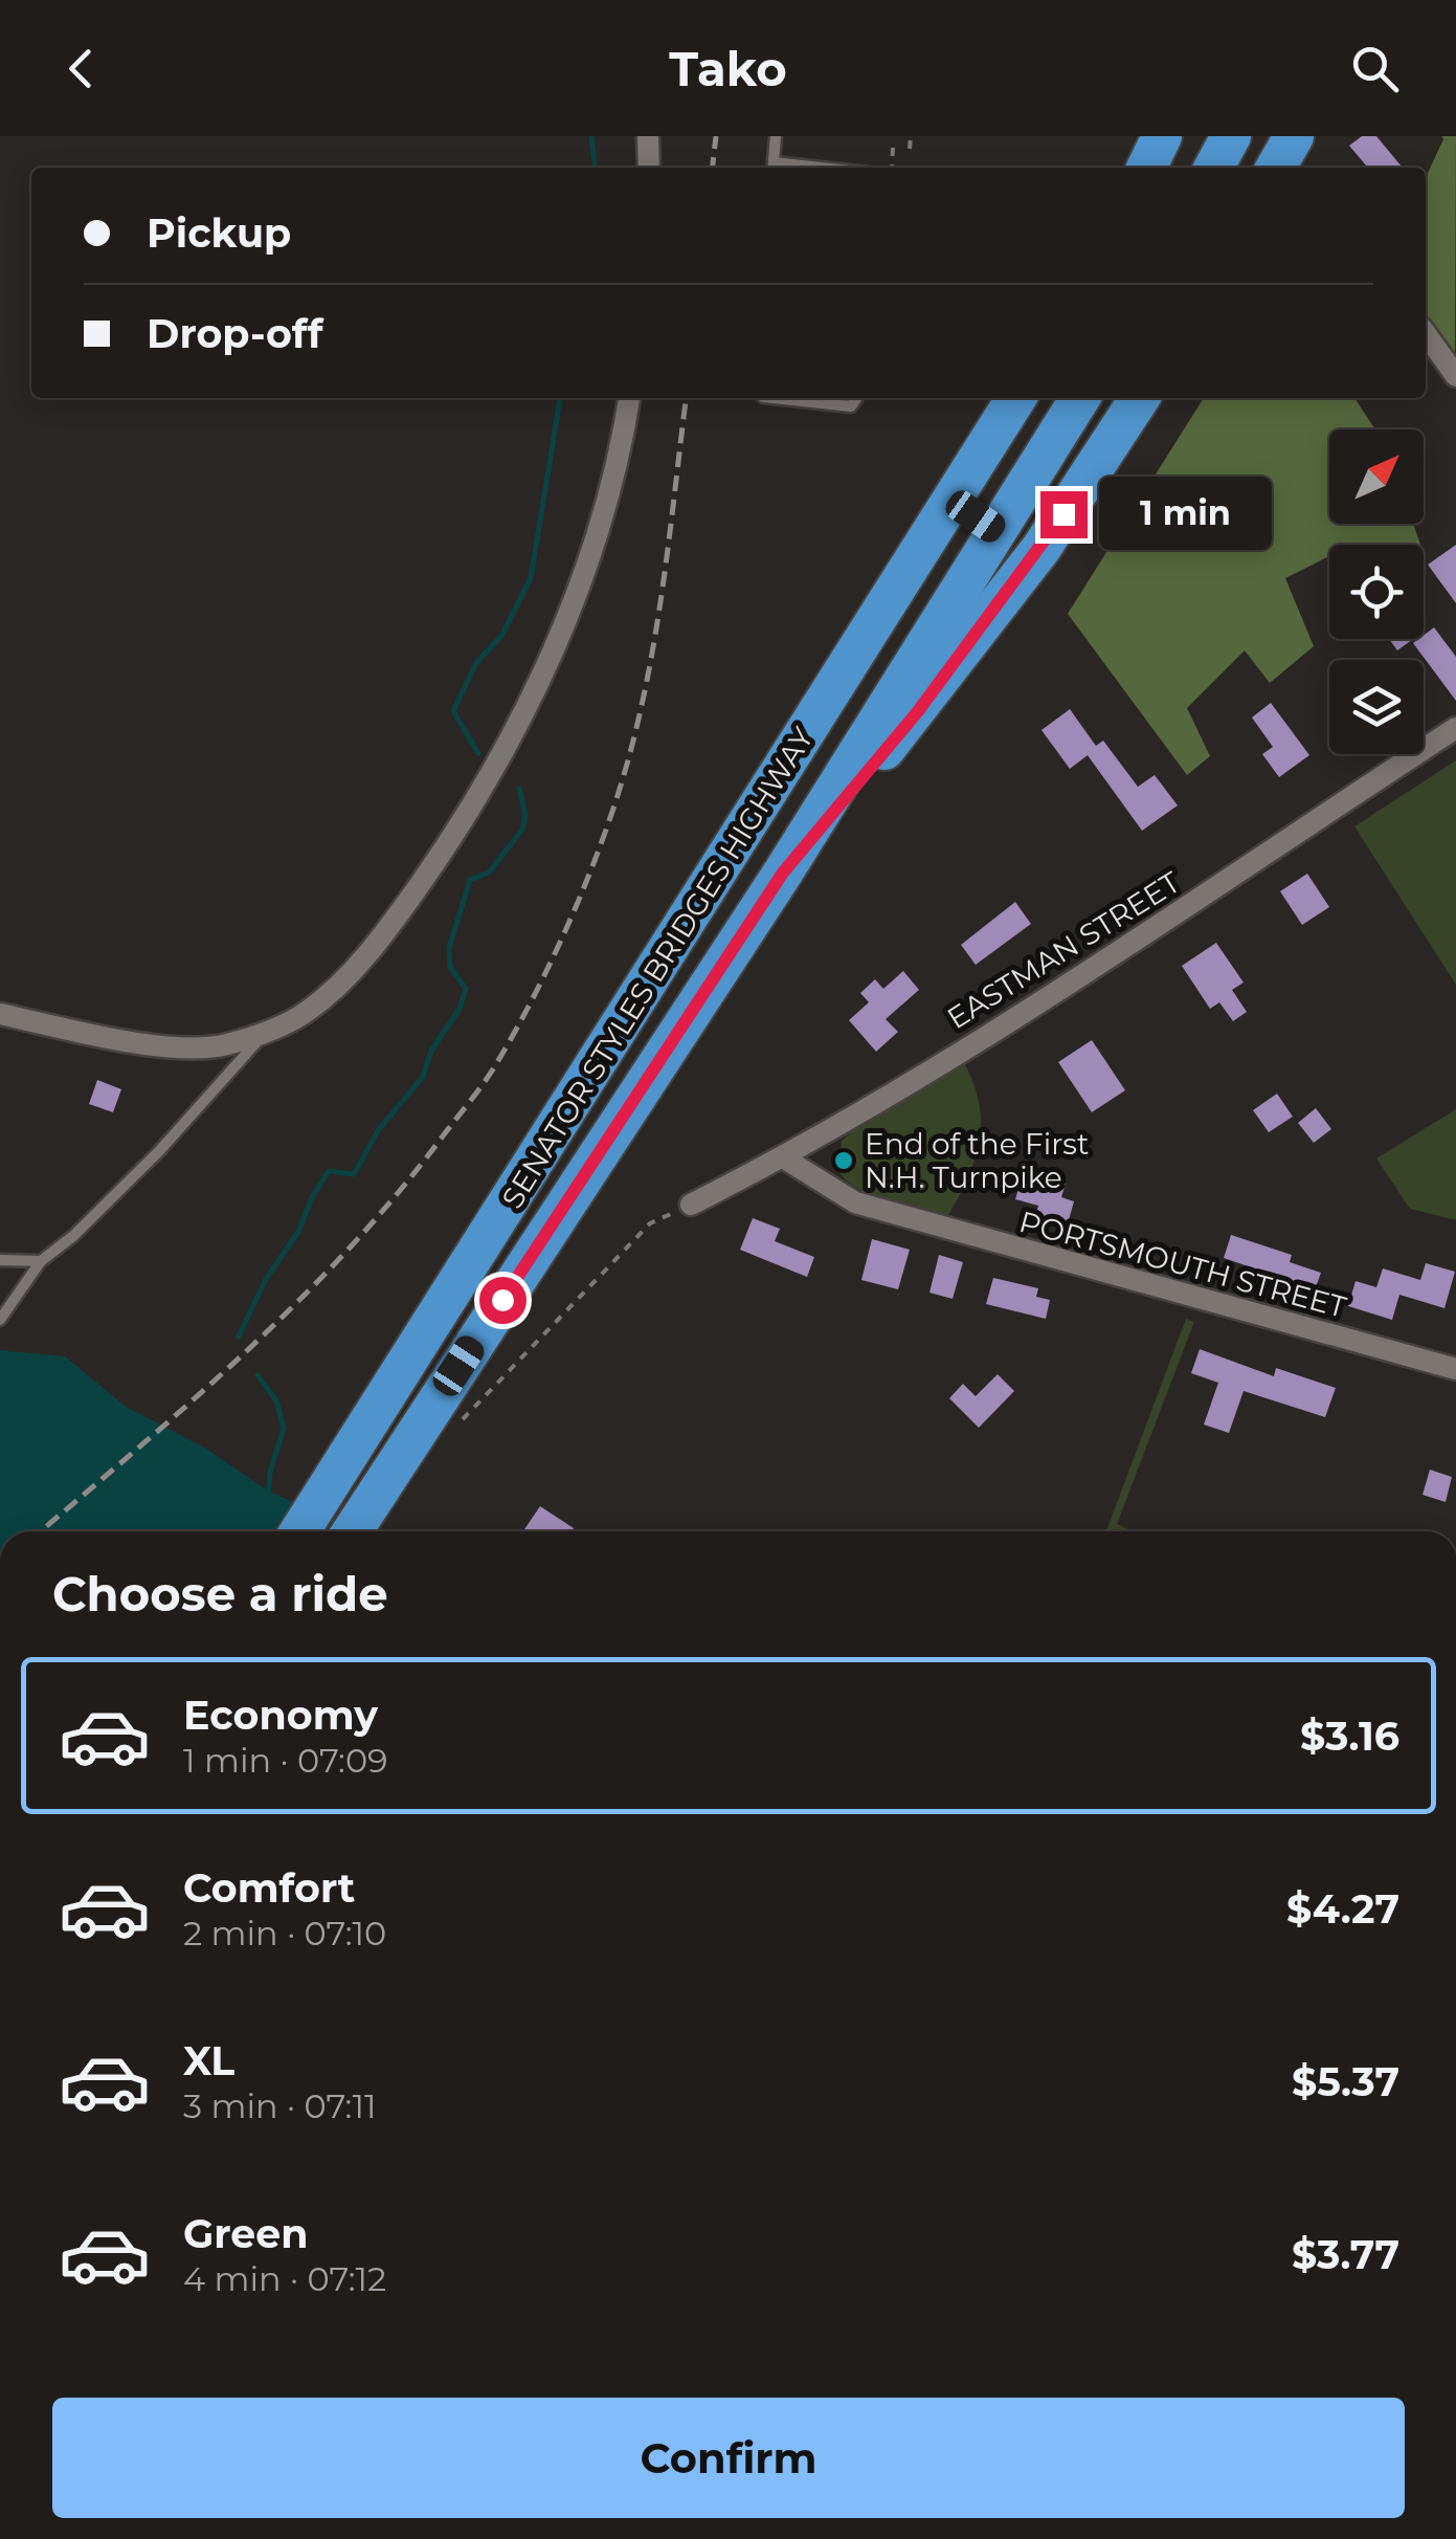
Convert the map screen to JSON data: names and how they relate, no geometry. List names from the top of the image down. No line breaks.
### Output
{"streets":{"highway":["SENATOR STYLES BRIDGES HIGHWAY"],"street":["EASTMAN STREET","PORTSMOUTH STREET"]},"crossings":[["EASTMAN STREET","PORTSMOUTH STREET"]],"places":["End of the First N.H. Turnpike"],"north":"top right","page":{"header":"Tako","banner":["Pickup","Drop-off"],"bubble":"1 min","heading":"Choose a ride","list":[{"name":"Economy","note":"1 min · 07:09","value":"$3.16"},{"name":"Comfort","note":"2 min · 07:10","value":"$4.27"},{"name":"XL","note":"3 min · 07:11","value":"$5.37"},{"name":"Green","note":"4 min · 07:12","value":"$3.77"}],"buttons":"Confirm"}}
